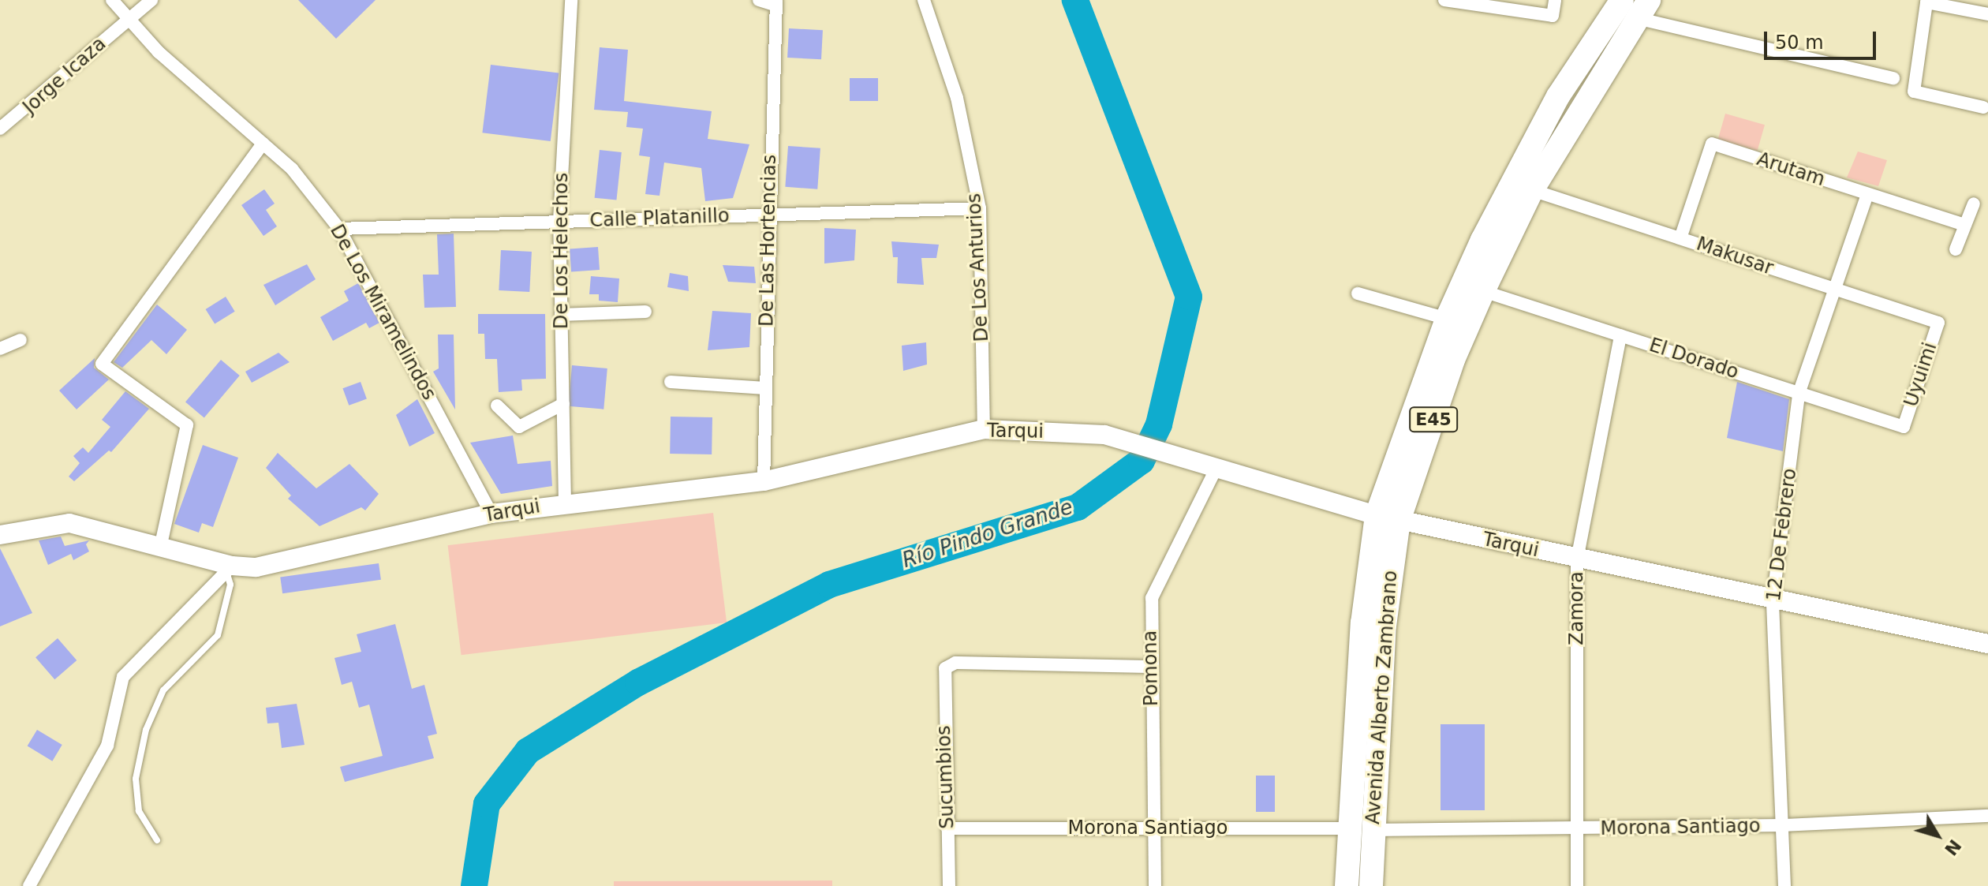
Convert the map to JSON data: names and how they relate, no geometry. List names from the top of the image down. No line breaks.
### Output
{"streets":{"highway":["E45","Avenida Alberto Zambrano"],"street":["Jorge Icaza","Arutam","Calle Platanillo","De Las Hortencias","De Los Helechos","Makusar","De Los Anturios","De Los Miramelindos","El Dorado","Uyuimi","Tarqui","12 De Febrero","Zamora","Pomona","Sucumbios","Morona Santiago"]},"crossings":[["Jorge Icaza","De Los Miramelindos"],["Arutam","Makusar"],["Arutam","12 De Febrero"],["Calle Platanillo","De Las Hortencias"],["Calle Platanillo","De Los Helechos"],["Calle Platanillo","De Los Anturios"],["Calle Platanillo","De Los Miramelindos"],["De Las Hortencias","Tarqui"],["De Los Helechos","Tarqui"],["Makusar","Uyuimi"],["Makusar","12 De Febrero"],["Makusar","Avenida Alberto Zambrano"],["De Los Anturios","Tarqui"],["De Los Miramelindos","Tarqui"],["El Dorado","Uyuimi"],["El Dorado","12 De Febrero"],["El Dorado","Zamora"],["El Dorado","Avenida Alberto Zambrano"],["Tarqui","12 De Febrero"],["Tarqui","Zamora"],["Tarqui","Pomona"],["Tarqui","Avenida Alberto Zambrano"],["12 De Febrero","Morona Santiago"],["Zamora","Morona Santiago"],["Pomona","Sucumbios"],["Pomona","Morona Santiago"],["Avenida Alberto Zambrano","Morona Santiago"],["Sucumbios","Morona Santiago"]],"water":["Río Pindo Grande"],"scale_bar":"50 m","north":"bottom right"}
